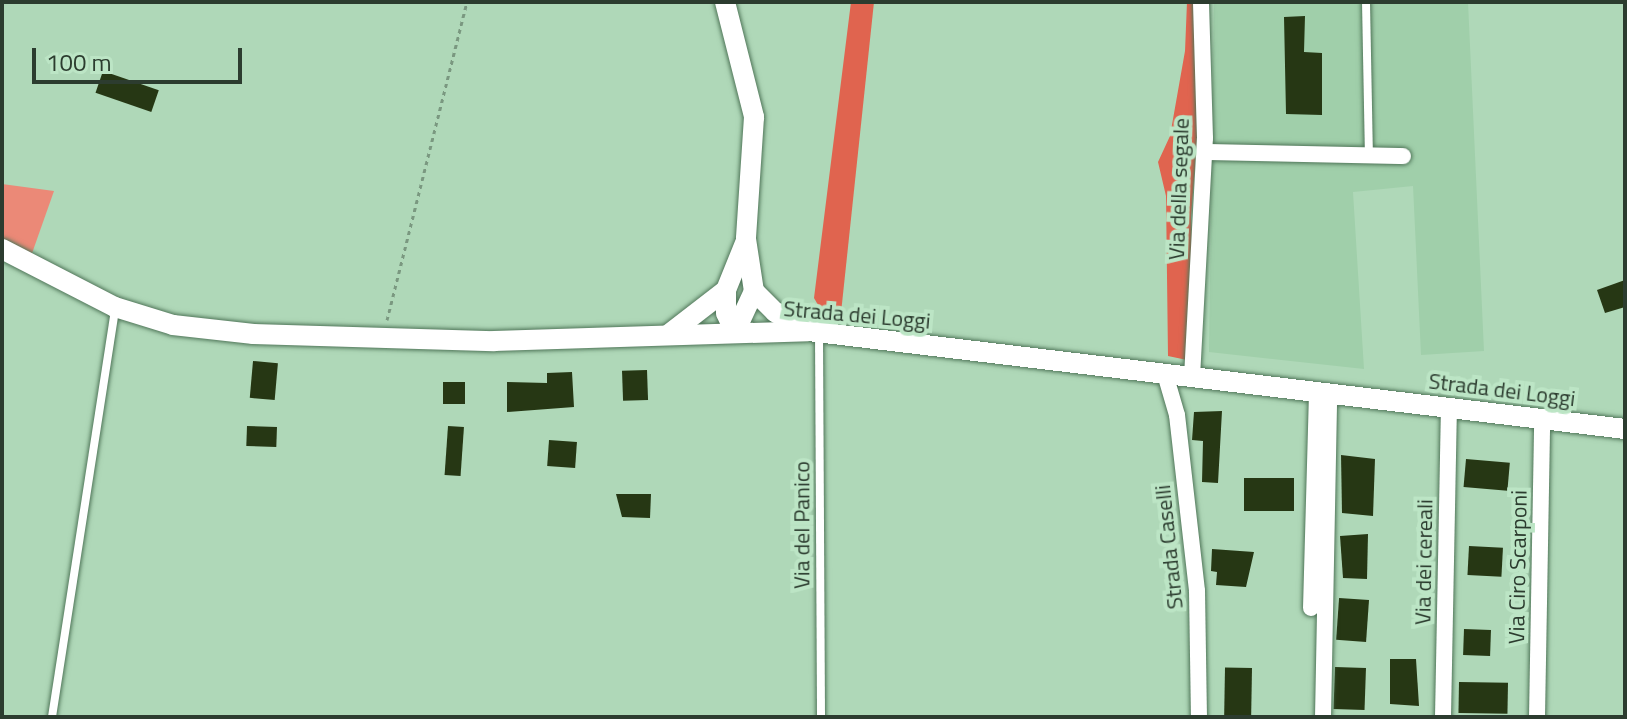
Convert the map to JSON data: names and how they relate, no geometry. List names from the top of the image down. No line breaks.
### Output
{"streets":{"street":["Via della segale","Strada dei Loggi","Strada Caselli","Via dei cereali","Via Ciro Scarponi"],"lane":["Via del Panico"]},"crossings":[["Via della segale","Strada dei Loggi"],["Strada dei Loggi","Via del Panico"],["Strada dei Loggi","Strada Caselli"],["Strada dei Loggi","Via dei cereali"],["Strada dei Loggi","Via Ciro Scarponi"]],"scale_bar":"100 m"}
